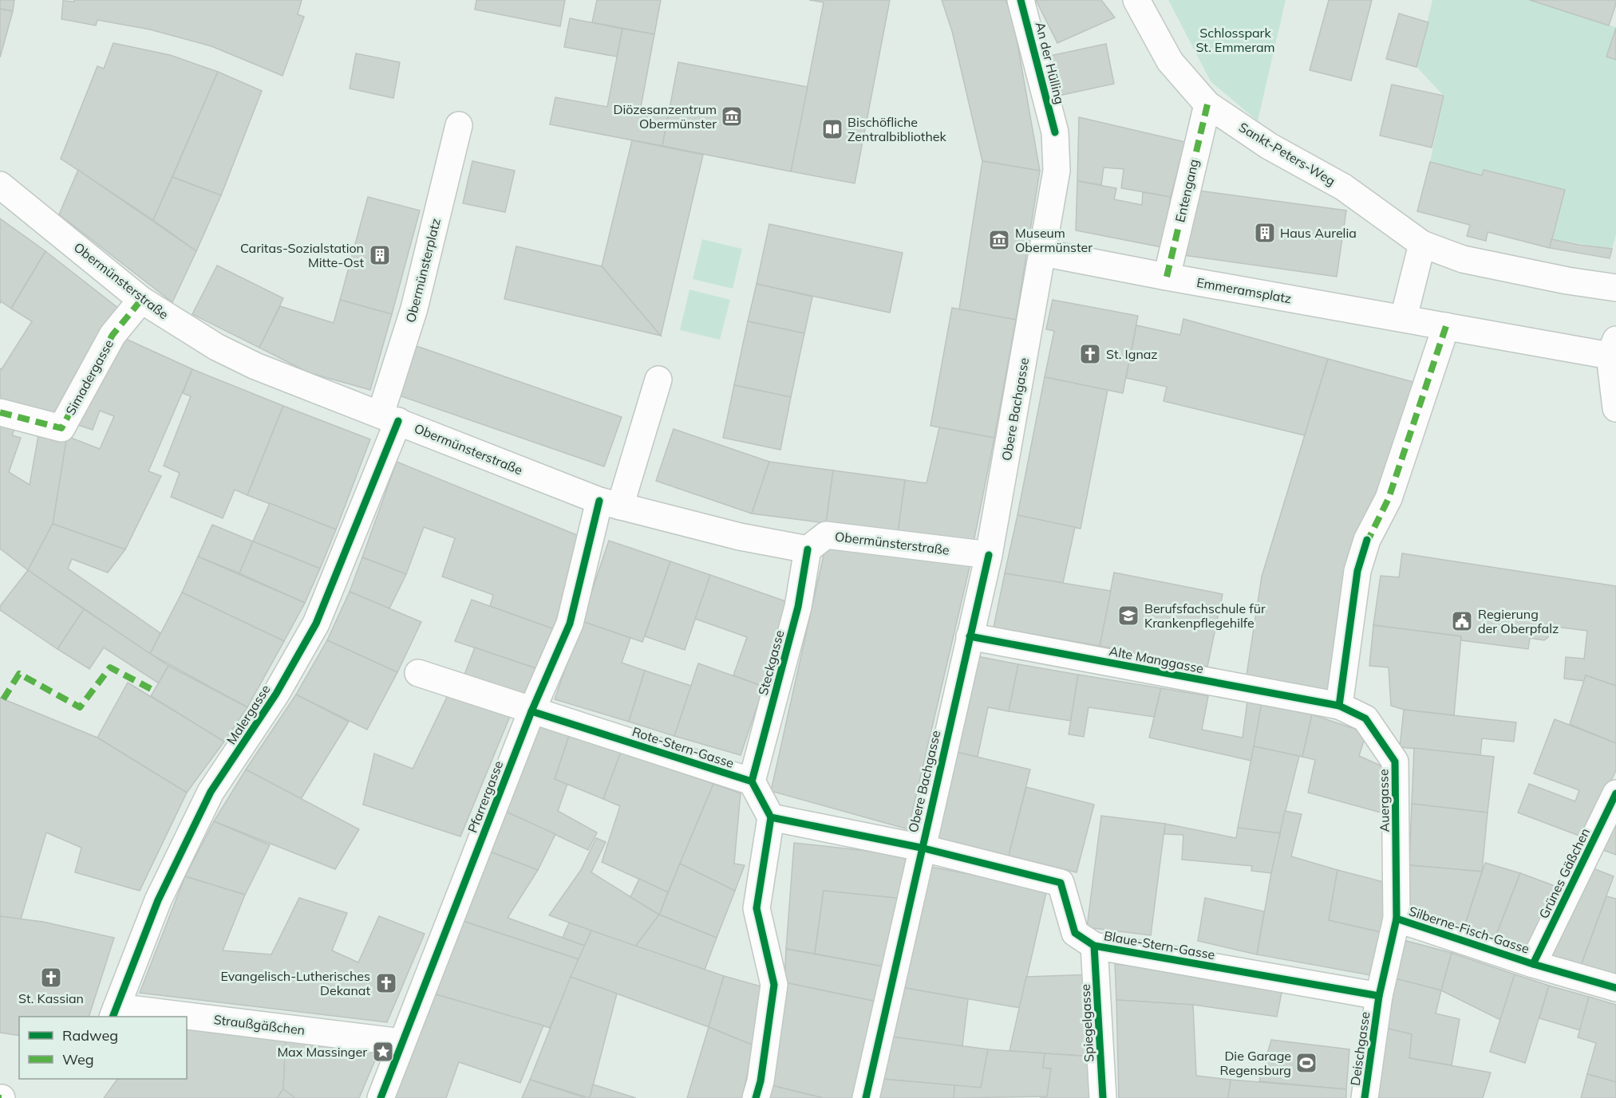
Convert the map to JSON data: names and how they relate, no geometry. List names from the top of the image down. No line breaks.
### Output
{"streets":{"street":["An der Hülling","Sankt-Peters-Weg","Entengang","Obermünsterplatz","Obermünsterstraße","Emmeramsplatz","Simadergasse","Obere Bachgasse","Alte Manggasse","Steckgasse","Malergasse","Rote-Stern-Gasse","Pfarrergasse","Auergasse","Grünes Gäßchen","Silberne-Fisch-Gasse","Blaue-Stern-Gasse","Spiegelgasse","Straußgäßchen","Deischgasse"]},"crossings":[["An der Hülling","Emmeramsplatz"],["An der Hülling","Obere Bachgasse"],["Sankt-Peters-Weg","Entengang"],["Entengang","Emmeramsplatz"],["Obermünsterplatz","Obermünsterstraße"],["Obermünsterplatz","Malergasse"],["Obermünsterstraße","Simadergasse"],["Obermünsterstraße","Obere Bachgasse"],["Obermünsterstraße","Steckgasse"],["Obermünsterstraße","Malergasse"],["Obermünsterstraße","Pfarrergasse"],["Emmeramsplatz","Obere Bachgasse"],["Obere Bachgasse","Alte Manggasse"],["Obere Bachgasse","Blaue-Stern-Gasse"],["Alte Manggasse","Auergasse"],["Steckgasse","Rote-Stern-Gasse"],["Malergasse","Straußgäßchen"],["Rote-Stern-Gasse","Pfarrergasse"],["Pfarrergasse","Straußgäßchen"],["Auergasse","Silberne-Fisch-Gasse"],["Auergasse","Deischgasse"],["Grünes Gäßchen","Silberne-Fisch-Gasse"],["Silberne-Fisch-Gasse","Deischgasse"],["Blaue-Stern-Gasse","Spiegelgasse"],["Blaue-Stern-Gasse","Deischgasse"]],"parks":["Schlosspark St. Emmeram"],"places":{"museum":["Diözesanzentrum Obermünster","Museum Obermünster"],"library":["Bischöfliche Zentralbibliothek"],"building":["Haus Aurelia","Caritas-Sozialstation Mitte-Ost"],"church":["St. Ignaz","St. Kassian","Evangelisch-Lutherisches Dekanat"],"school or university":["Berufsfachschule für Krankenpflegehilfe"],"public building":["Regierung der Oberpfalz"],"place":["Max Massinger"],"sports":["Die Garage Regensburg"]},"legend":["Radweg","Weg"]}
